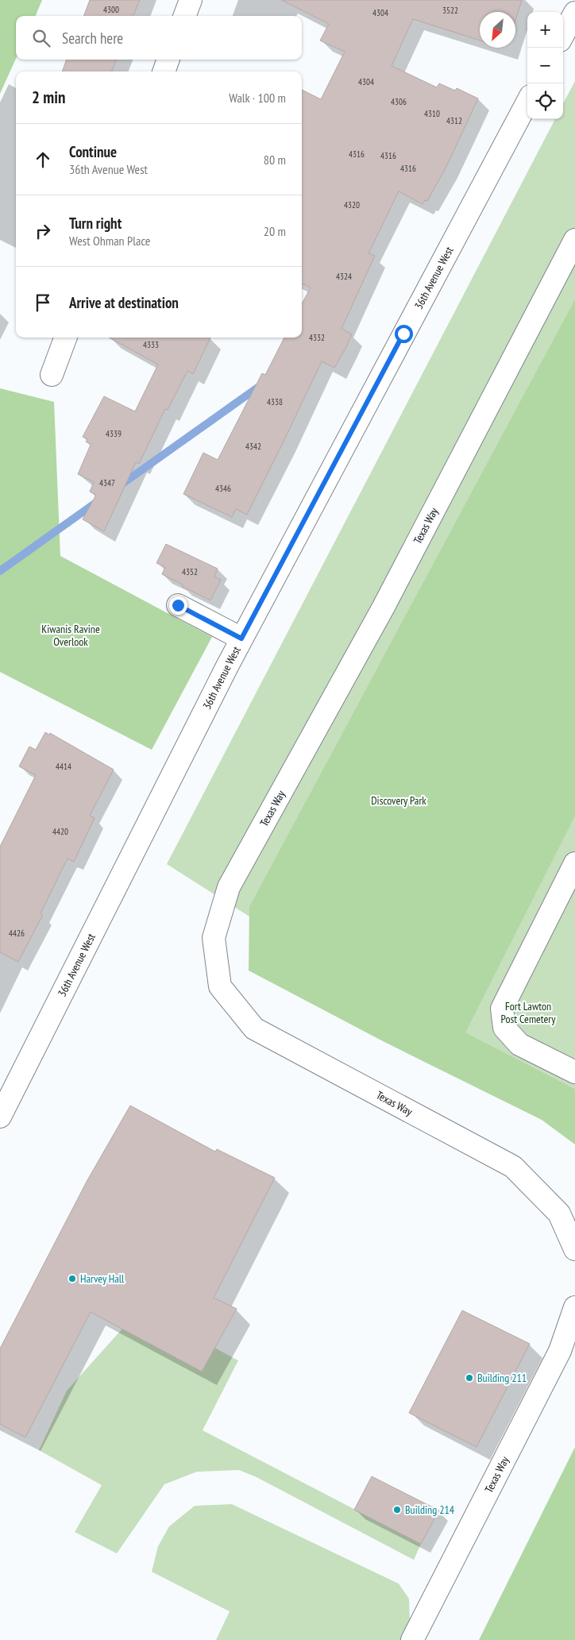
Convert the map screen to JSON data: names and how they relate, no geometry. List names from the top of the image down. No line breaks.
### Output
{"streets":{"street":["36th Avenue West","Texas Way"]},"parks":["Kiwanis Ravine Overlook","Discovery Park","Fort Lawton Post Cemetery"],"places":["Harvey Hall","Building 211","Building 214"],"house_numbers":["4300","3522","4304","4304","4306","4310","4312","4316","4316","4316","4320","4324","4332","4333","4338","4339","4342","4347","4346","4352","4414","4420","4426"],"north":"bottom left","page":{"map_buttons":["+","−"],"search":"Search here","heading":["2 min","Walk · 100 m"],"list":[["Continue","36th Avenue West","80 m"],["Turn right","West Ohman Place","20 m"],"Arrive at destination"]}}
